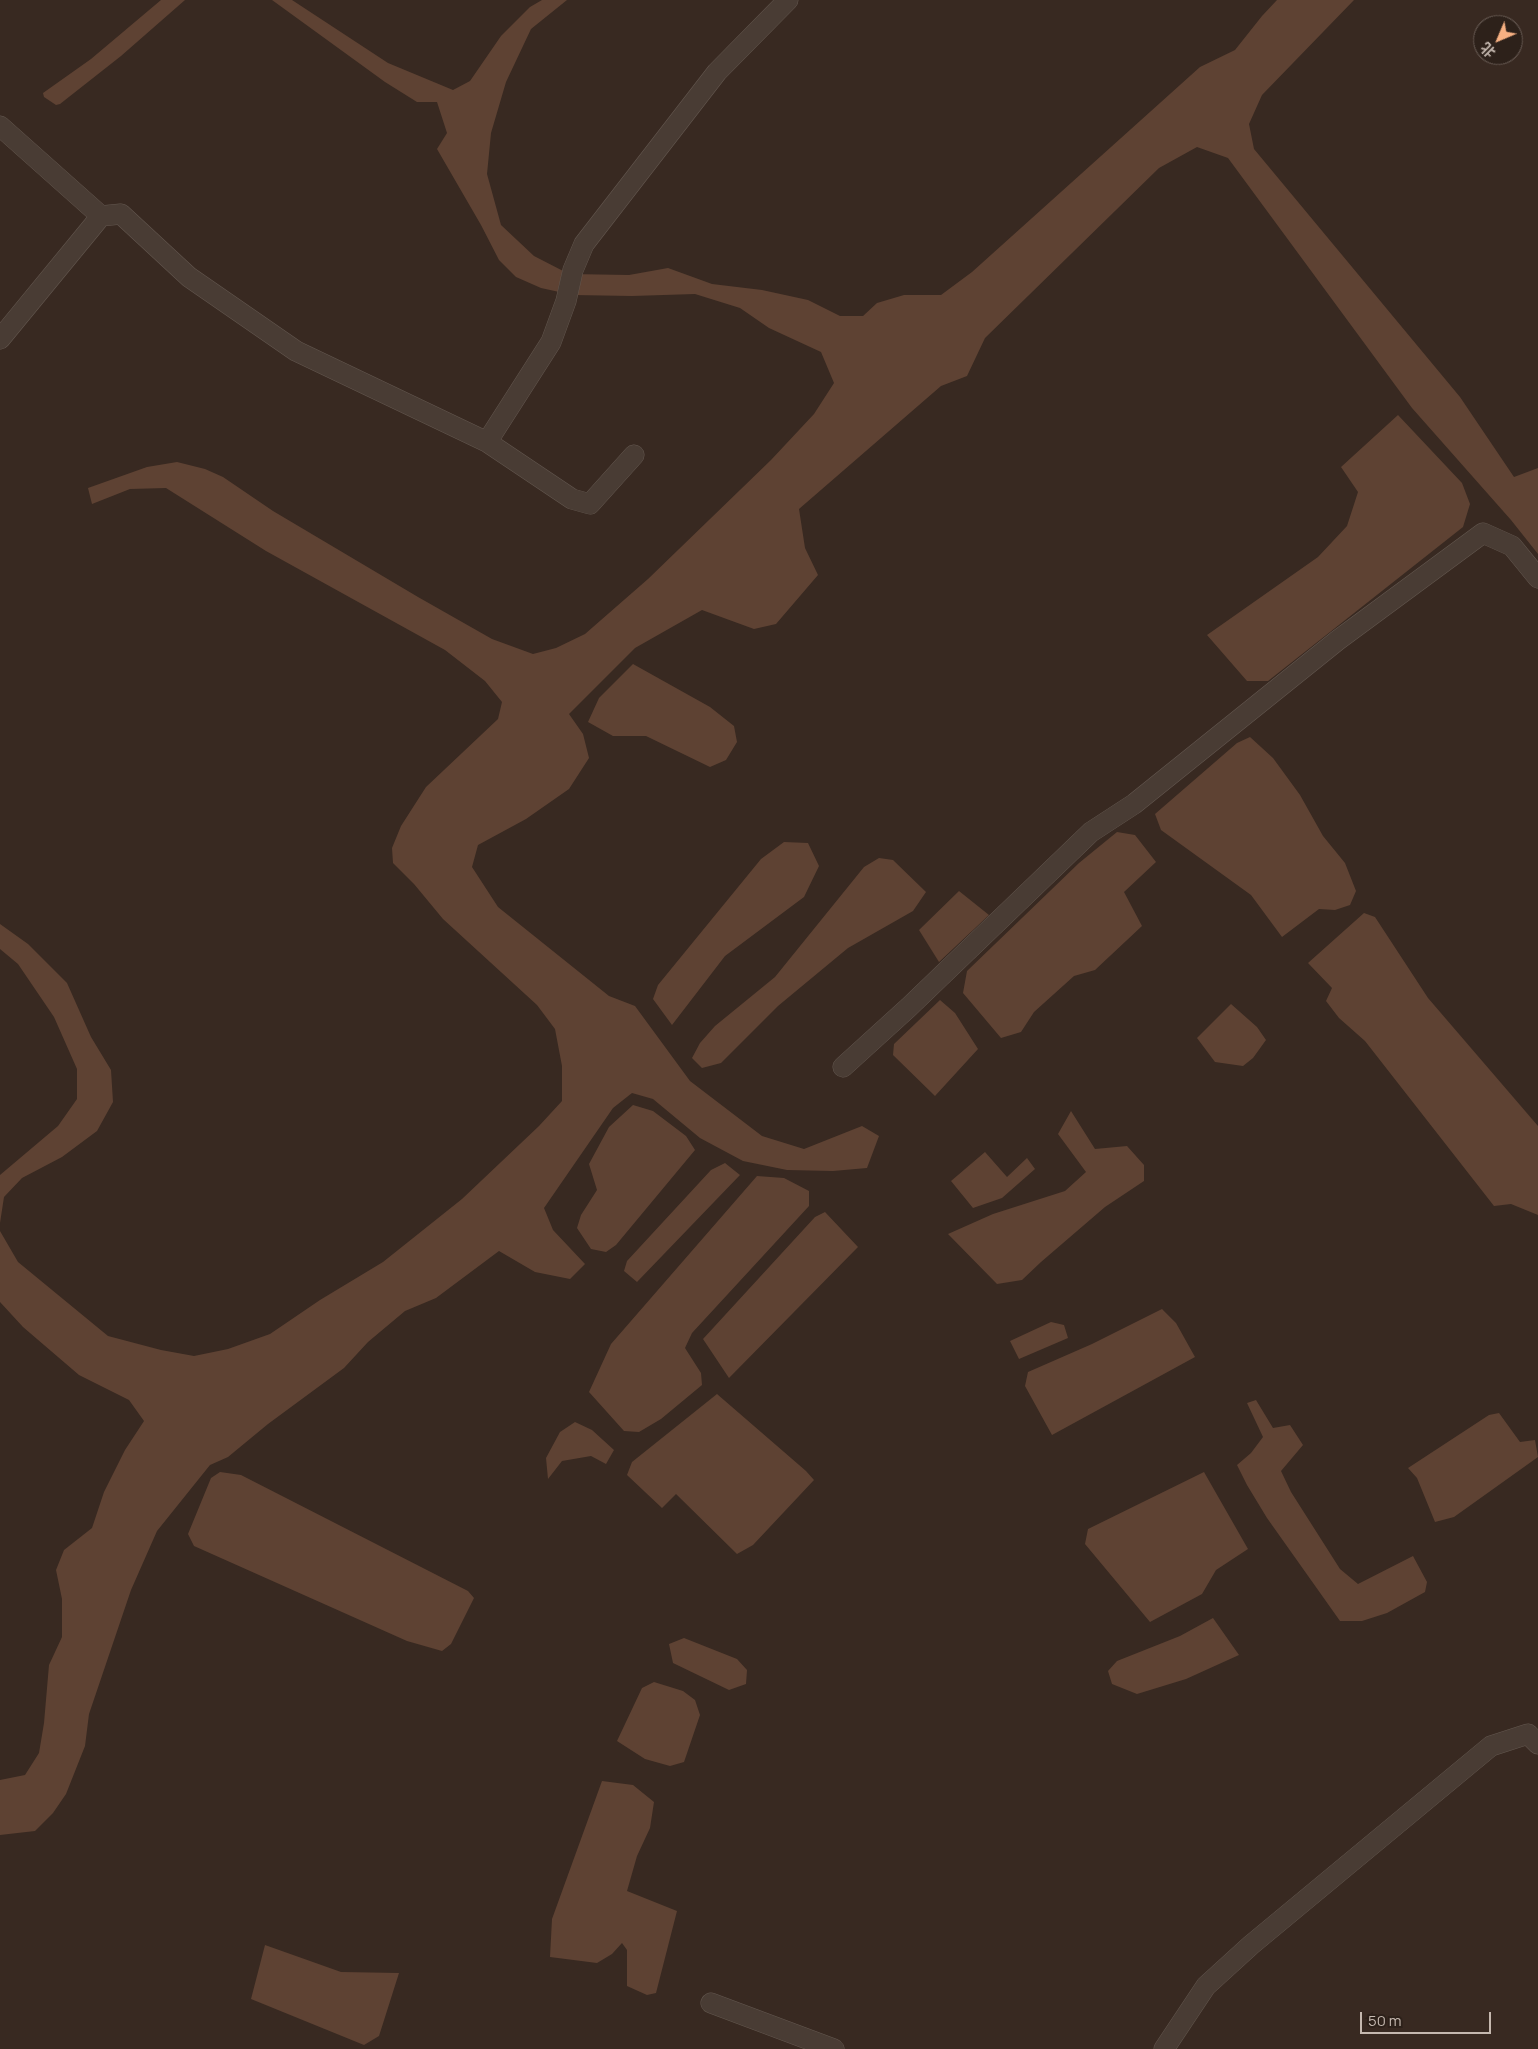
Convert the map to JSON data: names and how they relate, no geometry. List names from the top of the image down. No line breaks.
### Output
{"scale_bar":"50 m","north":"bottom left"}
